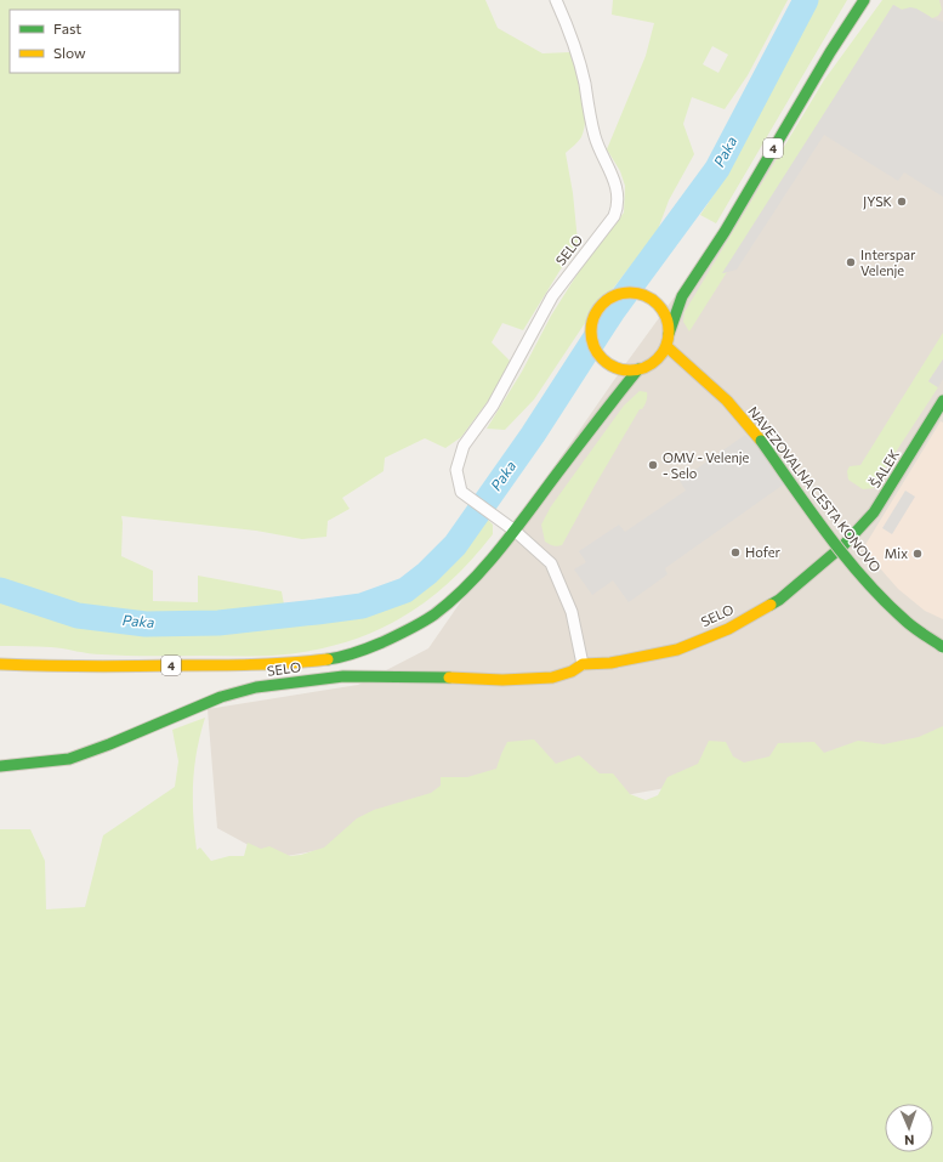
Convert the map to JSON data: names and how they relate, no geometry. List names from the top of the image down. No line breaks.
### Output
{"streets":{"main road":["4","SELO","ŠALEK","NAVEZOVALNA CESTA KONOVO"]},"crossings":[["4","SELO"],["4","NAVEZOVALNA CESTA KONOVO"],["SELO","ŠALEK"]],"water":["Paka"],"places":["JYSK","Interspar Velenje","OMV - Velenje - Selo","Hofer","Mix"],"legend":["Fast","Slow"],"north":"bottom"}
